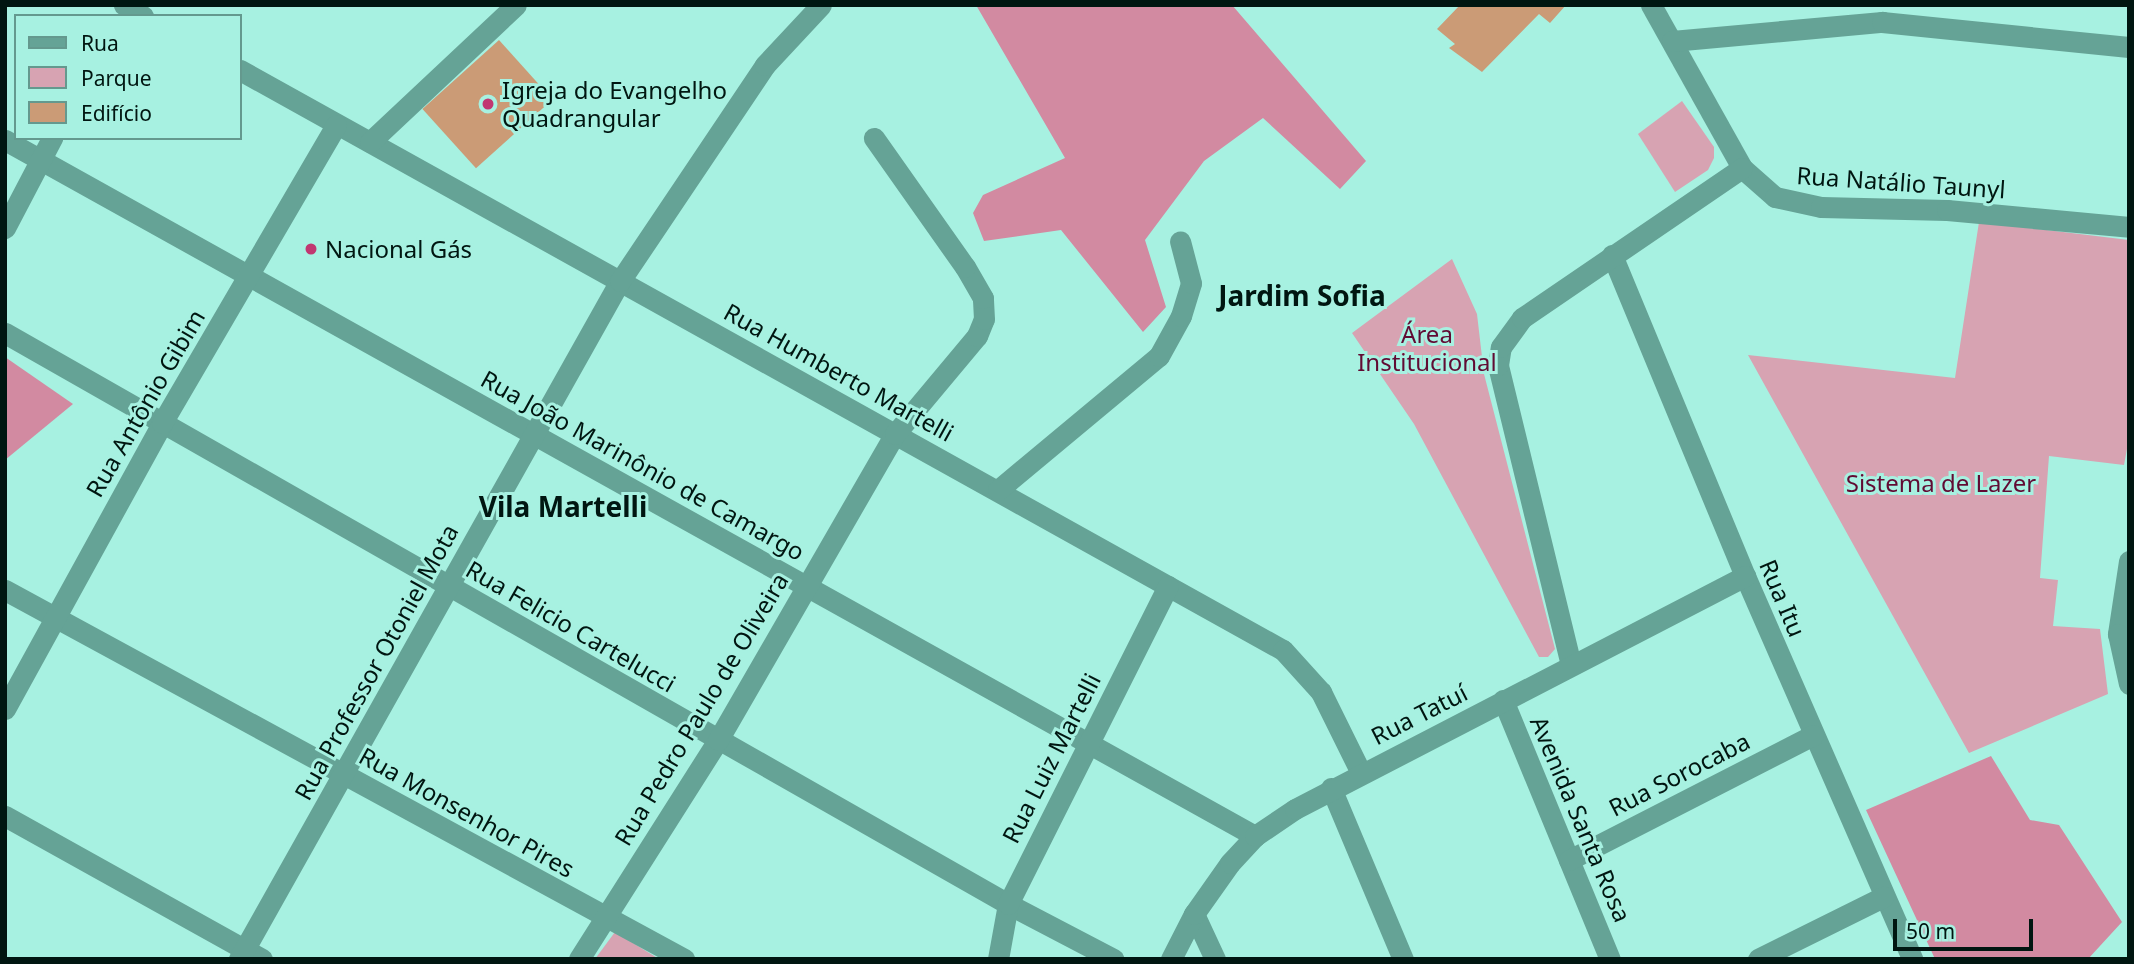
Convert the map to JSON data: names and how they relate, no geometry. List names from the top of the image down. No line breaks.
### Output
{"streets":{"street":["Rua Natálio Taunyl","Rua Humberto Martelli","Rua Antônio Gibim","Rua João Marinônio de Camargo","Rua Itu","Rua Felicio Cartelucci","Rua Professor Otoniel Mota","Rua Pedro Paulo de Oliveira","Rua Tatuí","Rua Luiz Martelli","Rua Sorocaba","Rua Monsenhor Pires","Avenida Santa Rosa"]},"crossings":[["Rua Humberto Martelli","Rua Antônio Gibim"],["Rua Humberto Martelli","Rua Professor Otoniel Mota"],["Rua Humberto Martelli","Rua Pedro Paulo de Oliveira"],["Rua Humberto Martelli","Rua Tatuí"],["Rua Humberto Martelli","Rua Luiz Martelli"],["Rua Antônio Gibim","Rua João Marinônio de Camargo"],["Rua Antônio Gibim","Rua Felicio Cartelucci"],["Rua Antônio Gibim","Rua Monsenhor Pires"],["Rua João Marinônio de Camargo","Rua Professor Otoniel Mota"],["Rua João Marinônio de Camargo","Rua Pedro Paulo de Oliveira"],["Rua João Marinônio de Camargo","Rua Tatuí"],["Rua João Marinônio de Camargo","Rua Luiz Martelli"],["Rua Itu","Rua Tatuí"],["Rua Itu","Rua Sorocaba"],["Rua Felicio Cartelucci","Rua Professor Otoniel Mota"],["Rua Felicio Cartelucci","Rua Pedro Paulo de Oliveira"],["Rua Felicio Cartelucci","Rua Luiz Martelli"],["Rua Professor Otoniel Mota","Rua Monsenhor Pires"],["Rua Pedro Paulo de Oliveira","Rua Monsenhor Pires"],["Rua Tatuí","Avenida Santa Rosa"],["Rua Sorocaba","Avenida Santa Rosa"]],"districts":["Jardim Sofia","Vila Martelli"],"parks":["Área Institucional","Sistema de Lazer"],"places":["Igreja do Evangelho Quadrangular","Nacional Gás"],"legend":["Rua","Parque","Edifício"],"scale_bar":"50 m"}
